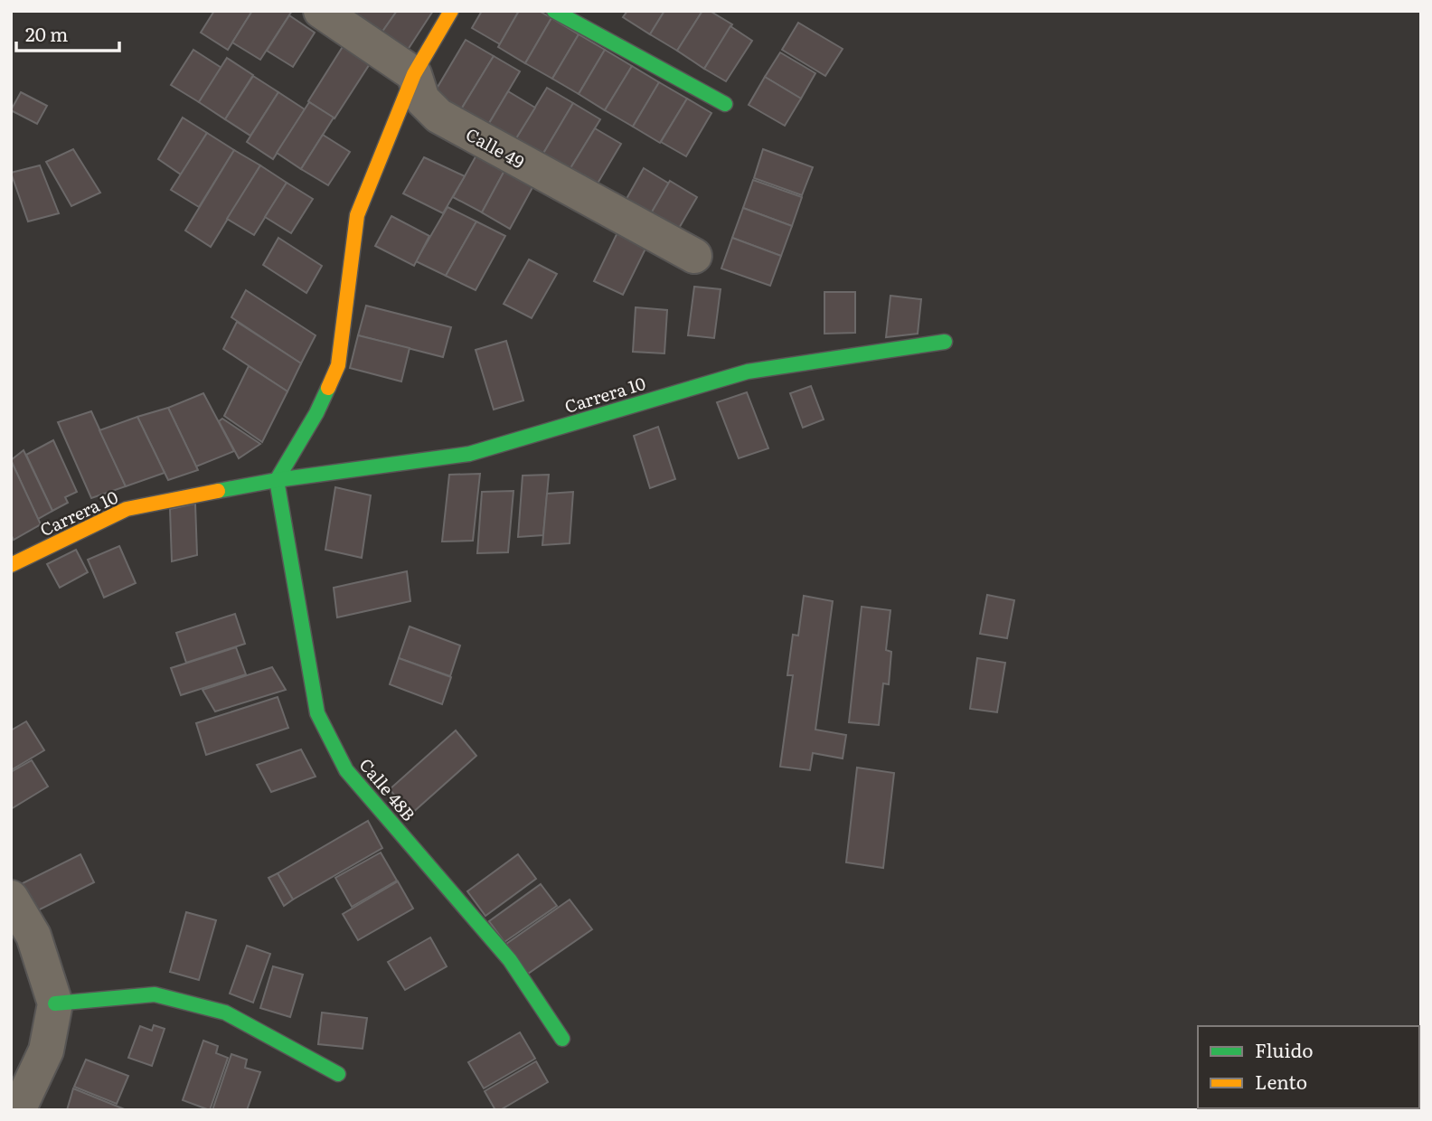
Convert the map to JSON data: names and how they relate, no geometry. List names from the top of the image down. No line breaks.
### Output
{"streets":{"street":["Calle 49","Carrera 10","Calle 48B"]},"crossings":[["Carrera 10","Calle 48B"]],"legend":["Fluido","Lento"],"scale_bar":"20 m"}
